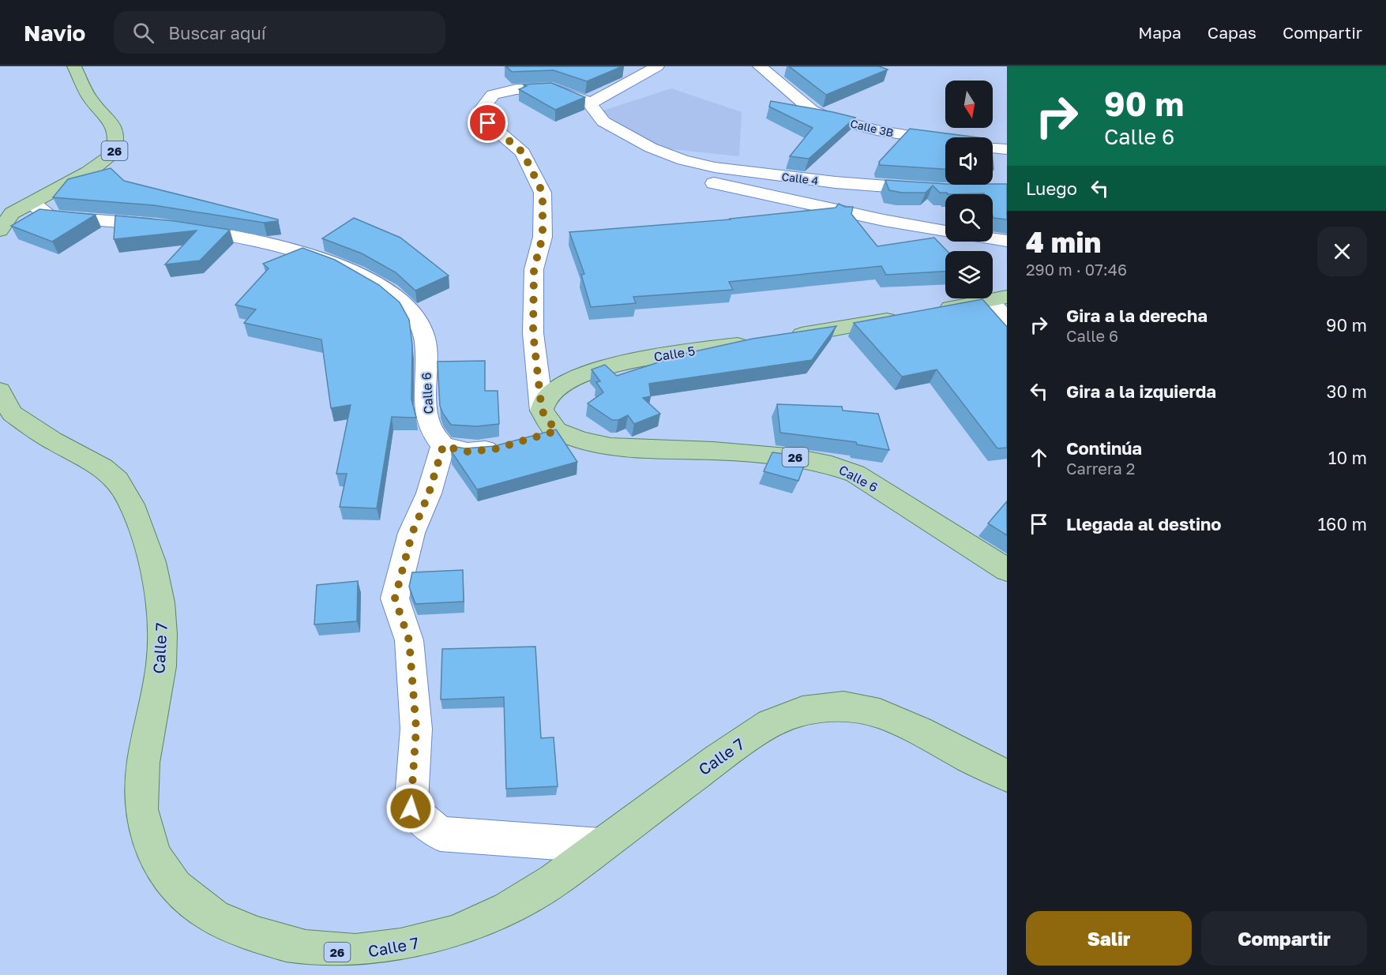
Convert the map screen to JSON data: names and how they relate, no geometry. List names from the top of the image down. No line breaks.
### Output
{"streets":{"main road":["26","Calle 5","Calle 6","Calle 7"],"street":["Calle 3B","Calle 4"]},"crossings":[["26","Calle 6"],["Calle 5","Calle 6"]],"north":"bottom","page":{"header":"Navio","search":"Buscar aquí","nav":["Mapa","Capas","Compartir"],"turn":["90 m","Calle 6"],"then":"Luego","heading":["4 min","290 m · 07:46"],"list":[{"name":"Gira a la derecha","note":"Calle 6","value":"90 m"},{"name":"Gira a la izquierda","value":"30 m"},{"name":"Continúa","note":"Carrera 2","value":"10 m"},{"name":"Llegada al destino","value":"160 m"}],"buttons":["Salir","Compartir"]}}
